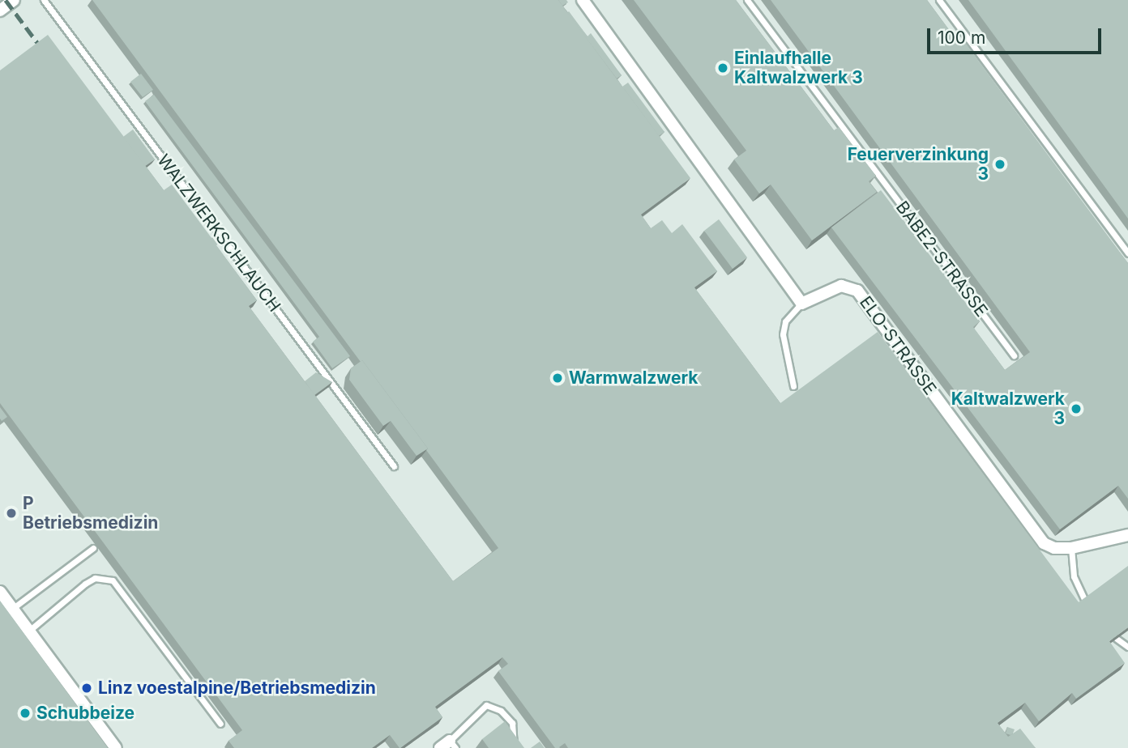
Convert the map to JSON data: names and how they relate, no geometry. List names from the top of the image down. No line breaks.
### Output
{"streets":{"street":["ELO-STRASSE"],"lane":["WALZWERKSCHLAUCH","BABE2-STRASSE"]},"places":["Einlaufhalle Kaltwalzwerk 3","Feuerverzinkung 3","Warmwalzwerk","Kaltwalzwerk 3","P Betriebsmedizin","Linz voestalpine/Betriebsmedizin","Schubbeize"],"scale_bar":"100 m"}
